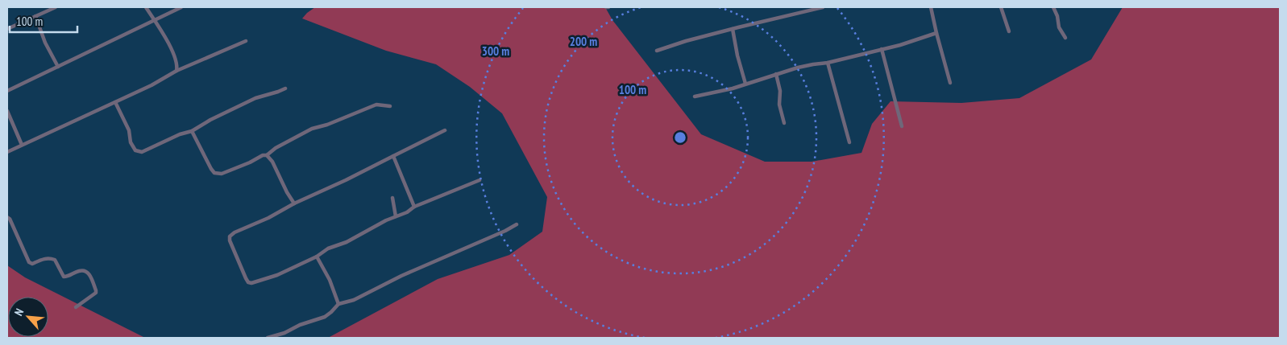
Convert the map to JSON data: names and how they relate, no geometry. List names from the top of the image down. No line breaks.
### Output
{"scale_bar":"100 m","north":"top left","rings":["200 m","300 m","100 m"]}
